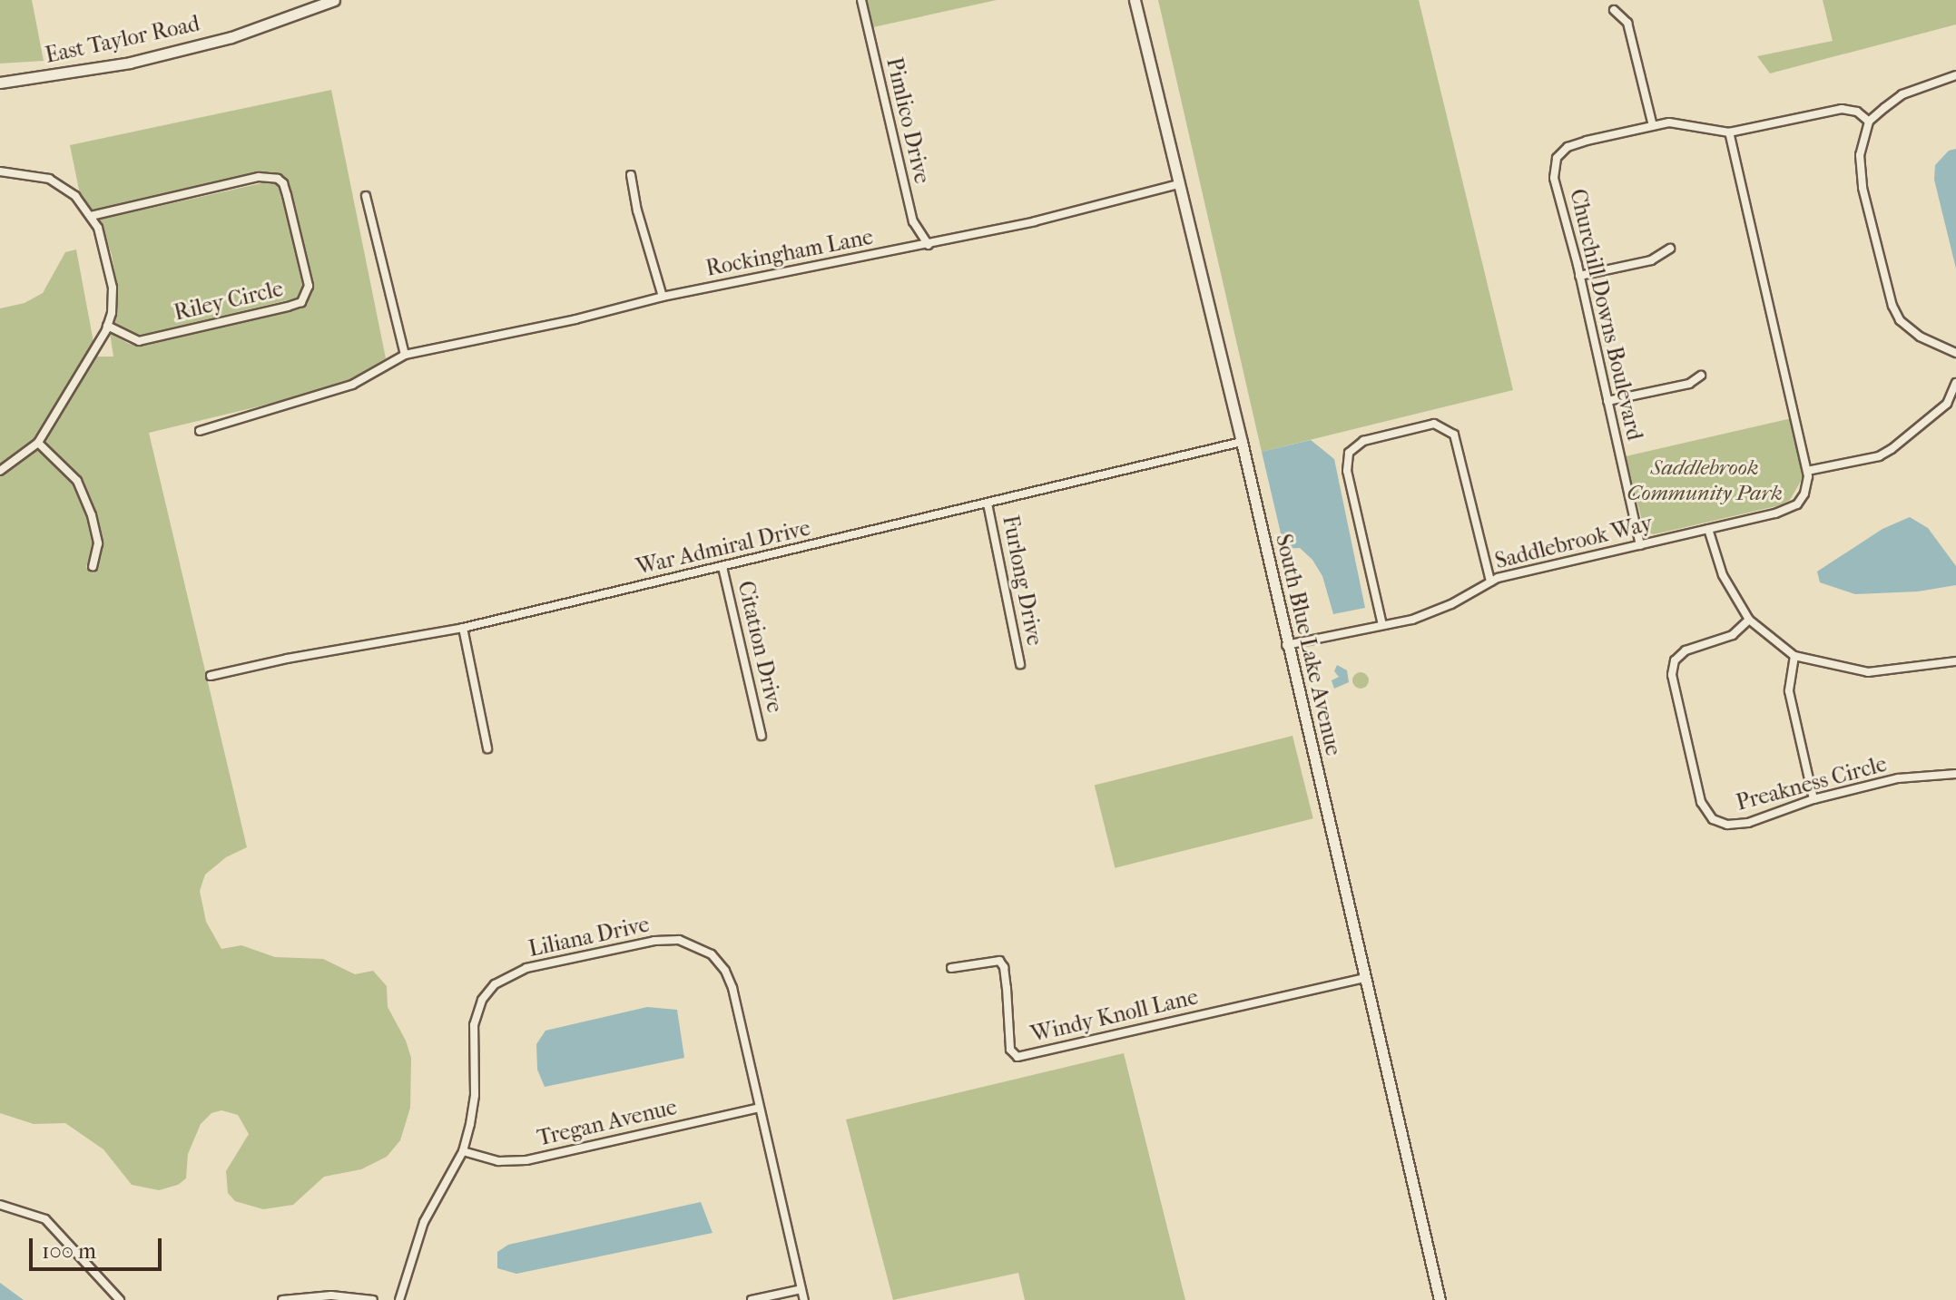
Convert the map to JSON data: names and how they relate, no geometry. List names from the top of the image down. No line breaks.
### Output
{"streets":{"main road":["East Taylor Road","South Blue Lake Avenue"],"street":["Pimlico Drive","Rockingham Lane","Riley Circle","Churchill Downs Boulevard","Saddlebrook Way","War Admiral Drive","Furlong Drive","Citation Drive","Preakness Circle","Liliana Drive","Windy Knoll Lane","Tregan Avenue"]},"crossings":[["Pimlico Drive","Rockingham Lane"],["Rockingham Lane","South Blue Lake Avenue"],["Churchill Downs Boulevard","Saddlebrook Way"],["Saddlebrook Way","South Blue Lake Avenue"],["War Admiral Drive","Furlong Drive"],["War Admiral Drive","South Blue Lake Avenue"],["War Admiral Drive","Citation Drive"],["South Blue Lake Avenue","Windy Knoll Lane"],["Liliana Drive","Tregan Avenue"]],"parks":["Saddlebrook Community Park"],"scale_bar":"100 m"}
